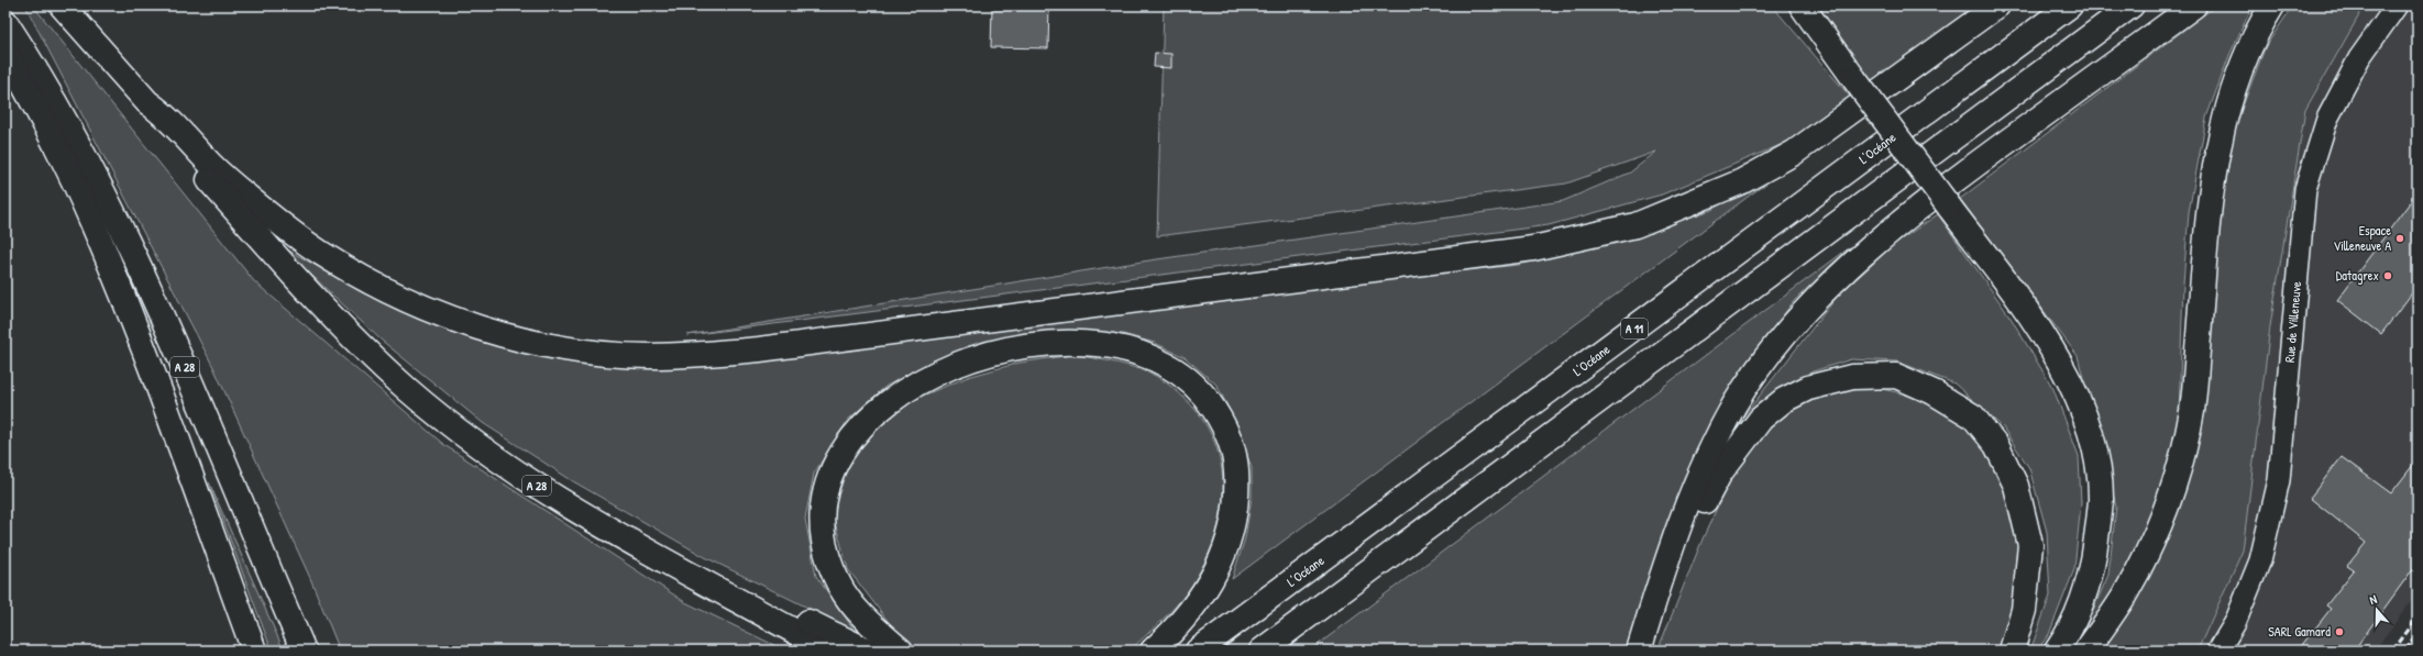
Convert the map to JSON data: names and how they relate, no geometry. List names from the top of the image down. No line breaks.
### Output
{"streets":{"highway":["L’Océane","A 11","A 28"],"street":["Rue de Villeneuve"]},"places":["Espace Villeneuve A","Datagrex","SARL Gamard"],"north":"top"}
